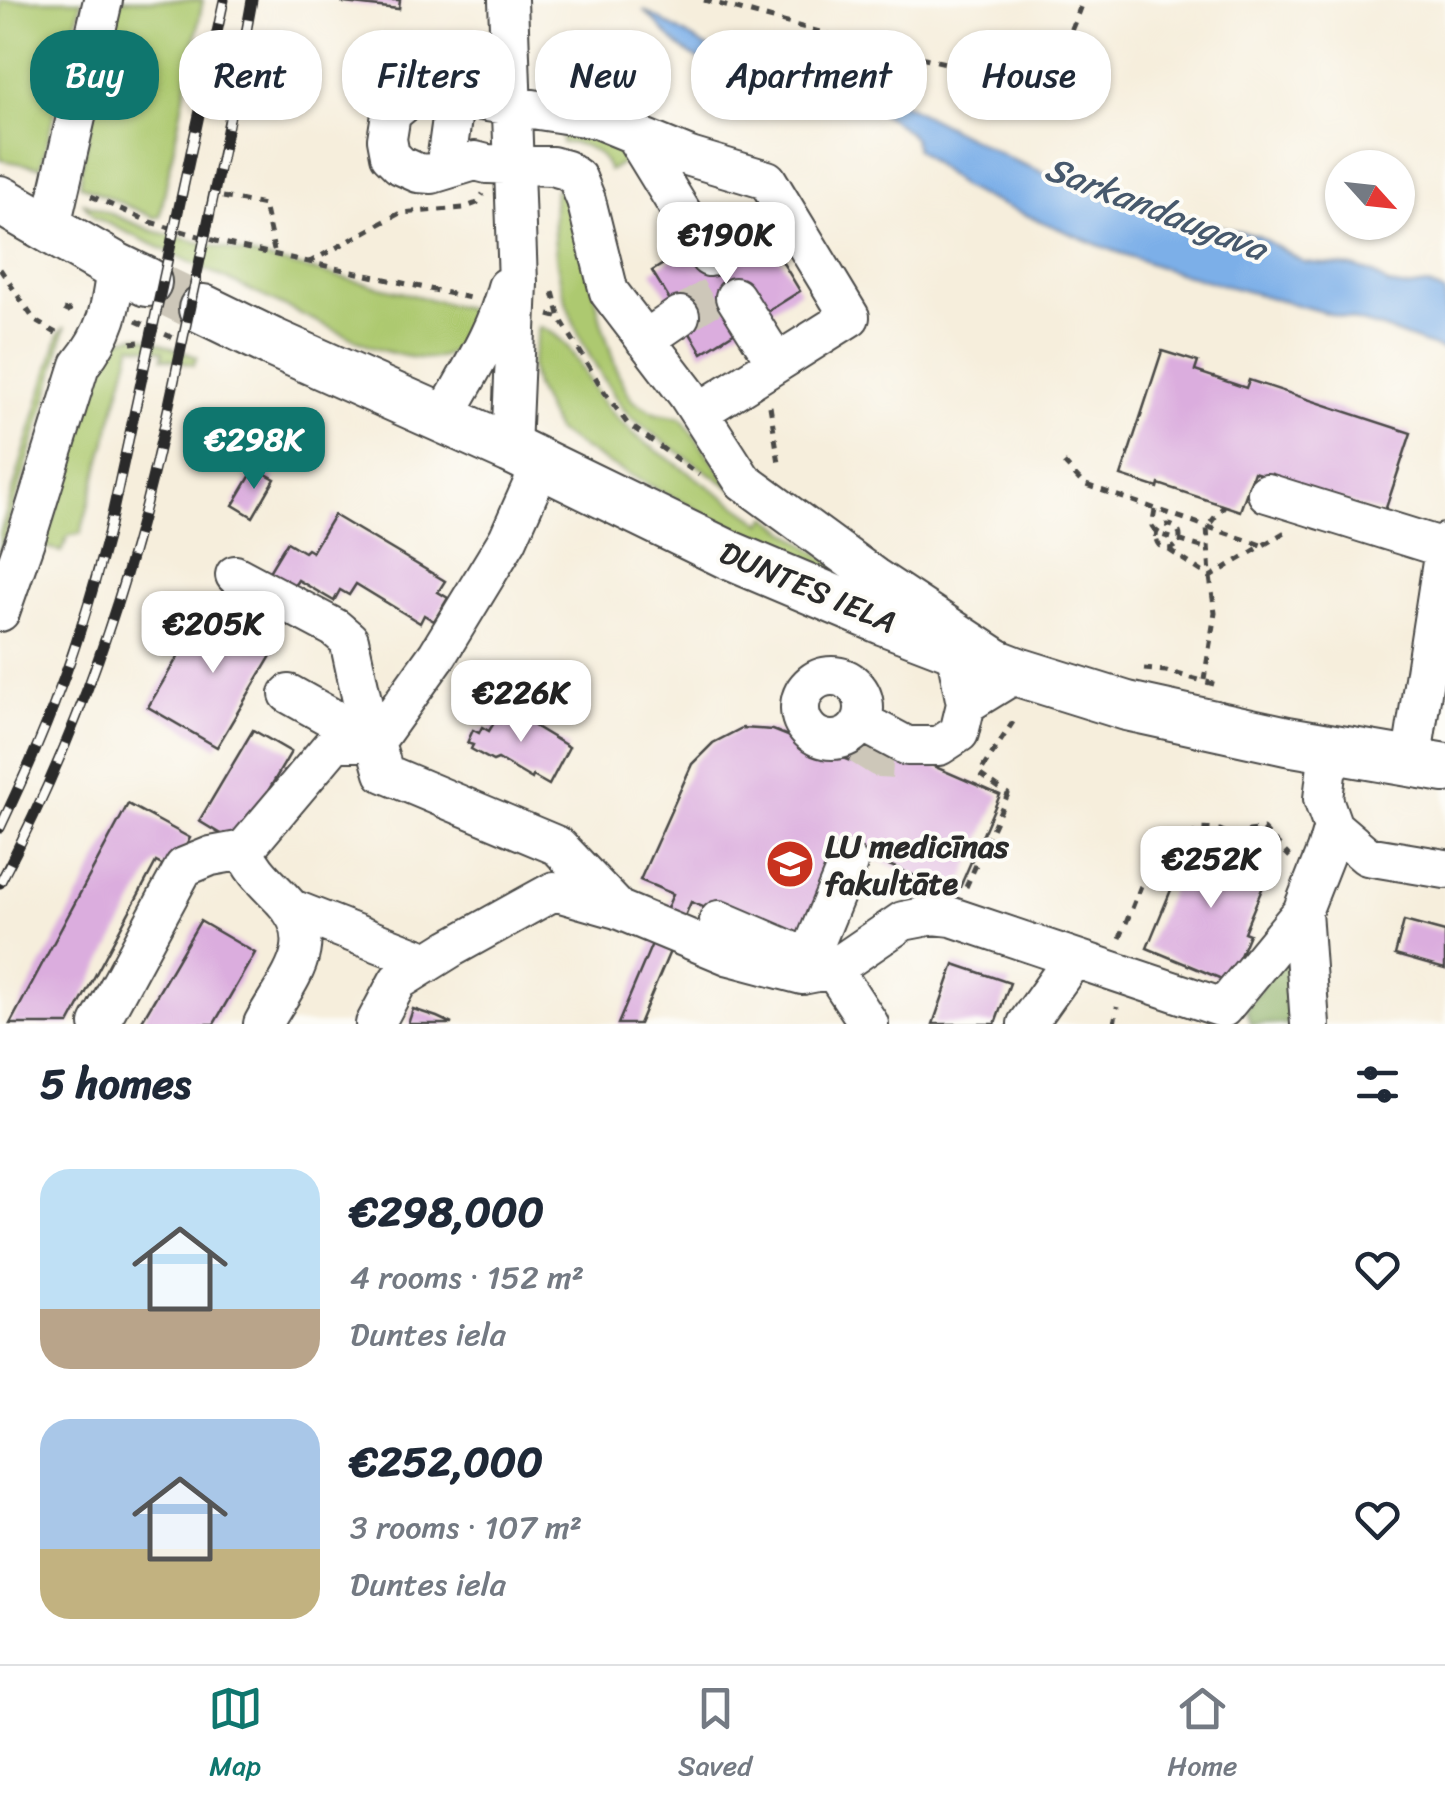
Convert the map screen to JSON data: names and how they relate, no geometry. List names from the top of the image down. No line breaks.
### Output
{"streets":{"main road":["DUNTES IELA"]},"water":["Sarkandaugava"],"places":{"school or university":["LU medicīnas fakultāte"]},"north":"bottom right","page":{"chip":["Buy","Rent","Filters","New","Apartment","House"],"price":["€190K","€298K","€205K","€226K","€252K"],"heading":"5 homes","list":[{"name":"€298,000","note":"4 rooms · 152 m² · Duntes iela"},{"name":"€252,000","note":"3 rooms · 107 m² · Duntes iela"}],"tabs":["Map","Saved","Home"]}}
